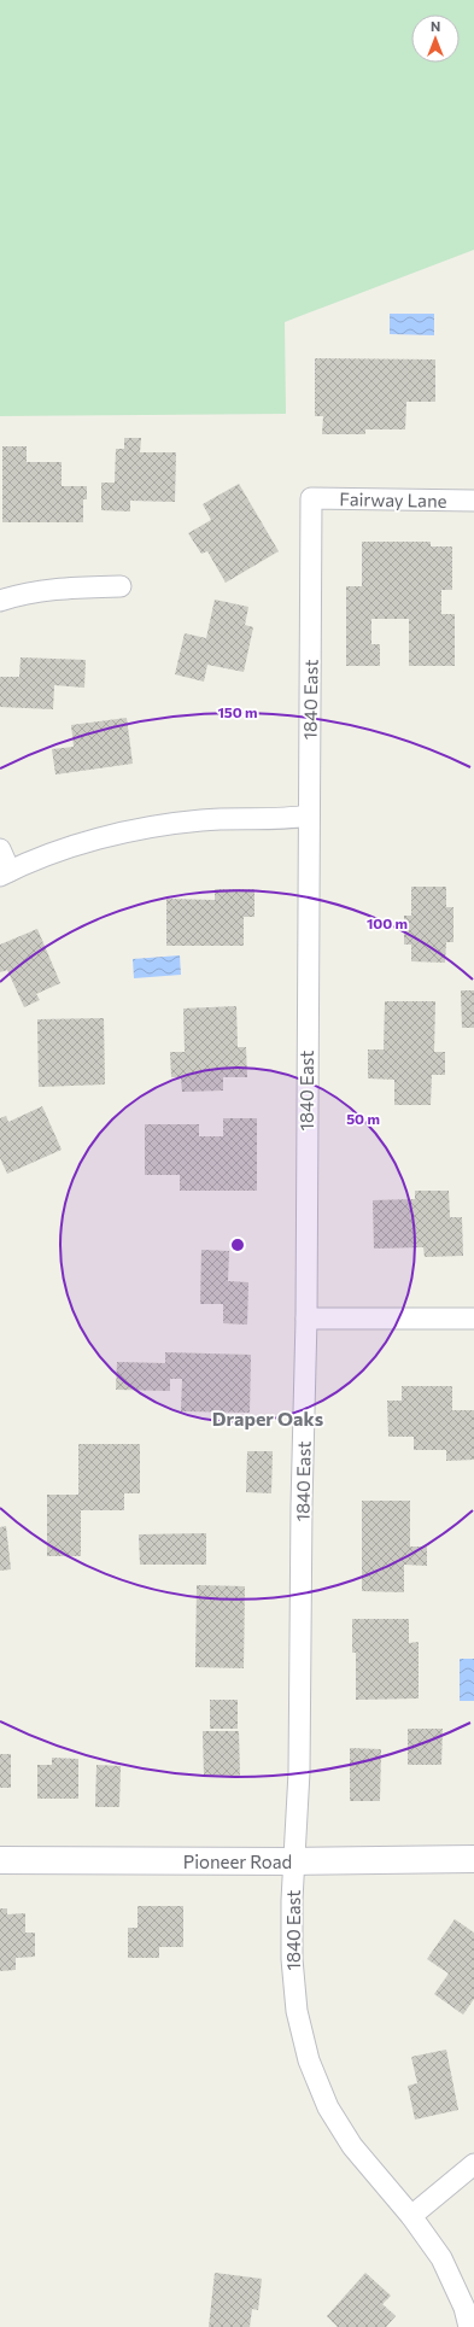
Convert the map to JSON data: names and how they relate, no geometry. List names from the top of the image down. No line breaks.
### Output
{"streets":{"street":["Fairway Lane","1840 East","Pioneer Road"]},"crossings":[["Fairway Lane","1840 East"],["1840 East","Pioneer Road"]],"districts":["Draper Oaks"],"north":"top","rings":["150 m","100 m","50 m"]}
